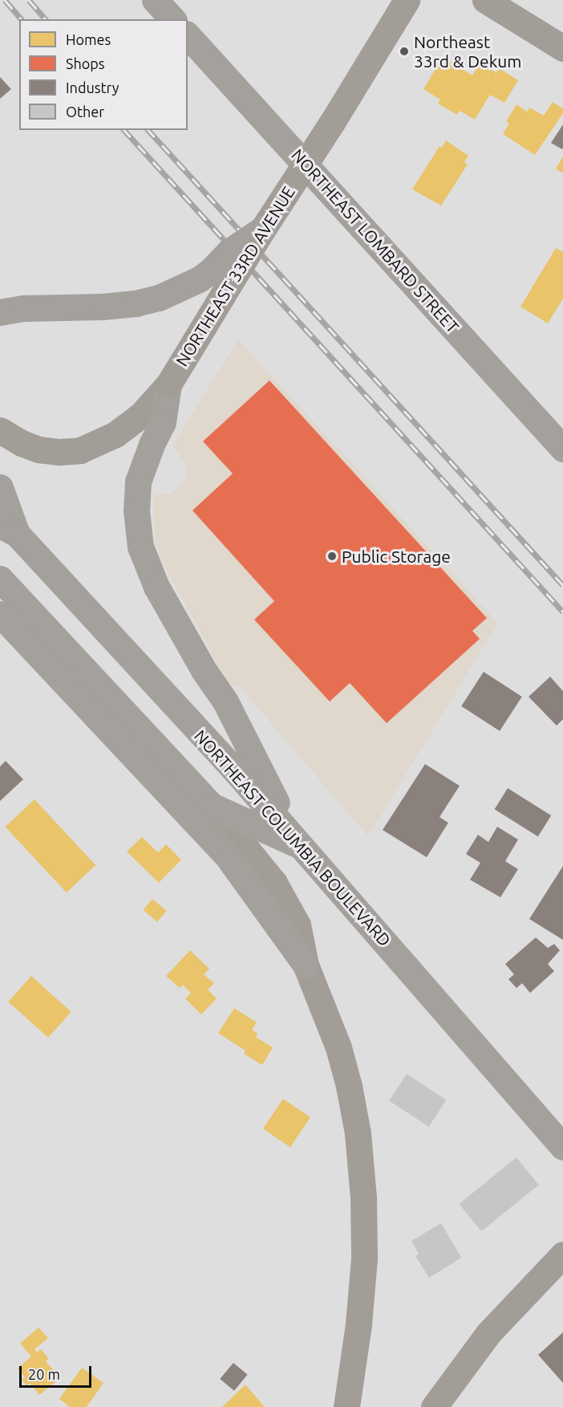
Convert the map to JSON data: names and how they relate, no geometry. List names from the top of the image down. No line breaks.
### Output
{"streets":{"main road":["NORTHEAST LOMBARD STREET","NORTHEAST 33RD AVENUE","NORTHEAST COLUMBIA BOULEVARD"]},"places":["Northeast 33rd & Dekum","Public Storage"],"legend":["Homes","Shops","Industry","Other"],"scale_bar":"20 m"}
